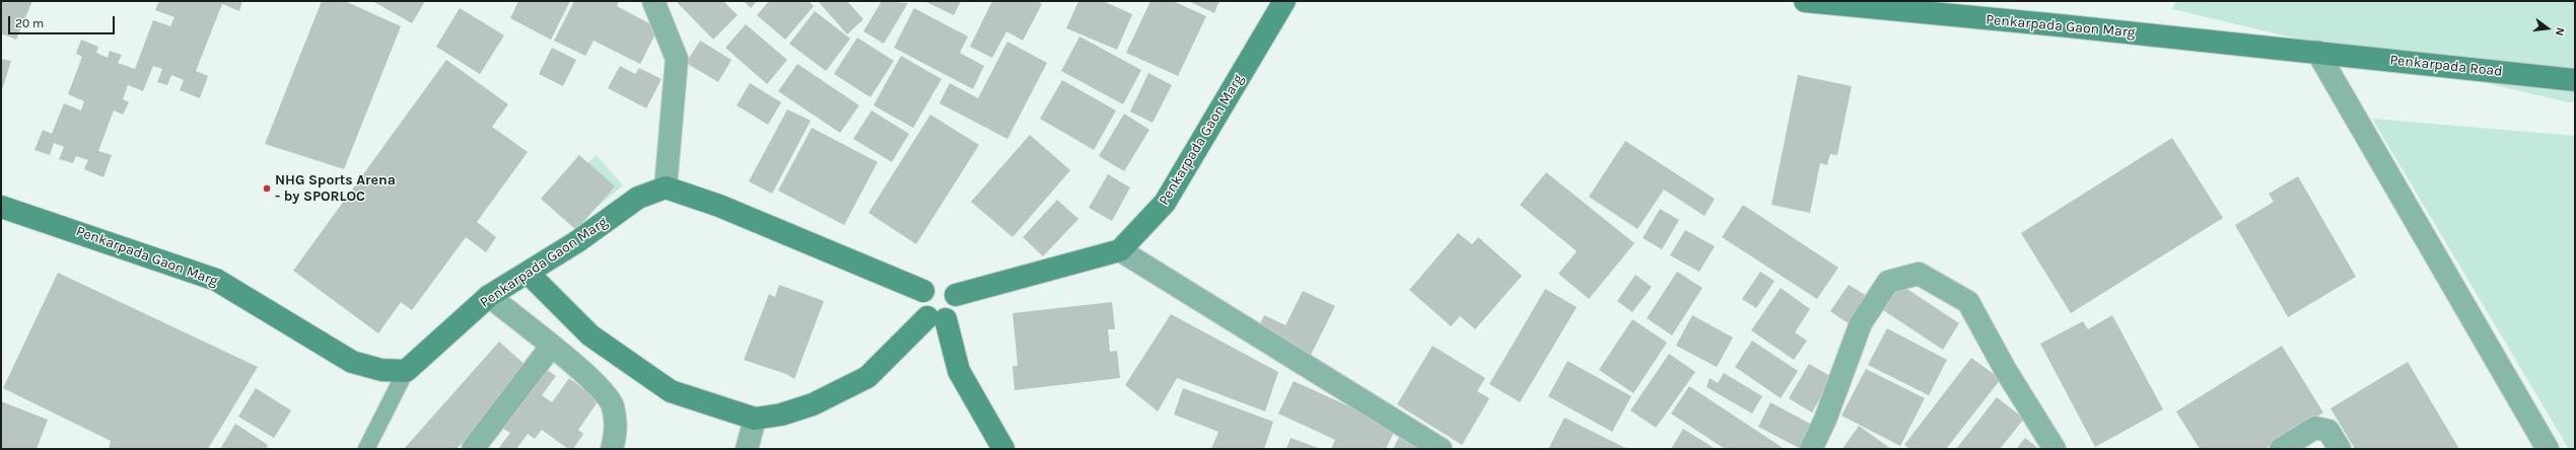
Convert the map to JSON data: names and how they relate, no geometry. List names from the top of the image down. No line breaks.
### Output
{"streets":{"street":["Penkarpada Gaon Marg","Penkarpada Road"]},"crossings":[["Penkarpada Gaon Marg","Penkarpada Road"]],"places":["NHG Sports Arena - by SPORLOC"],"scale_bar":"20 m","north":"right"}
